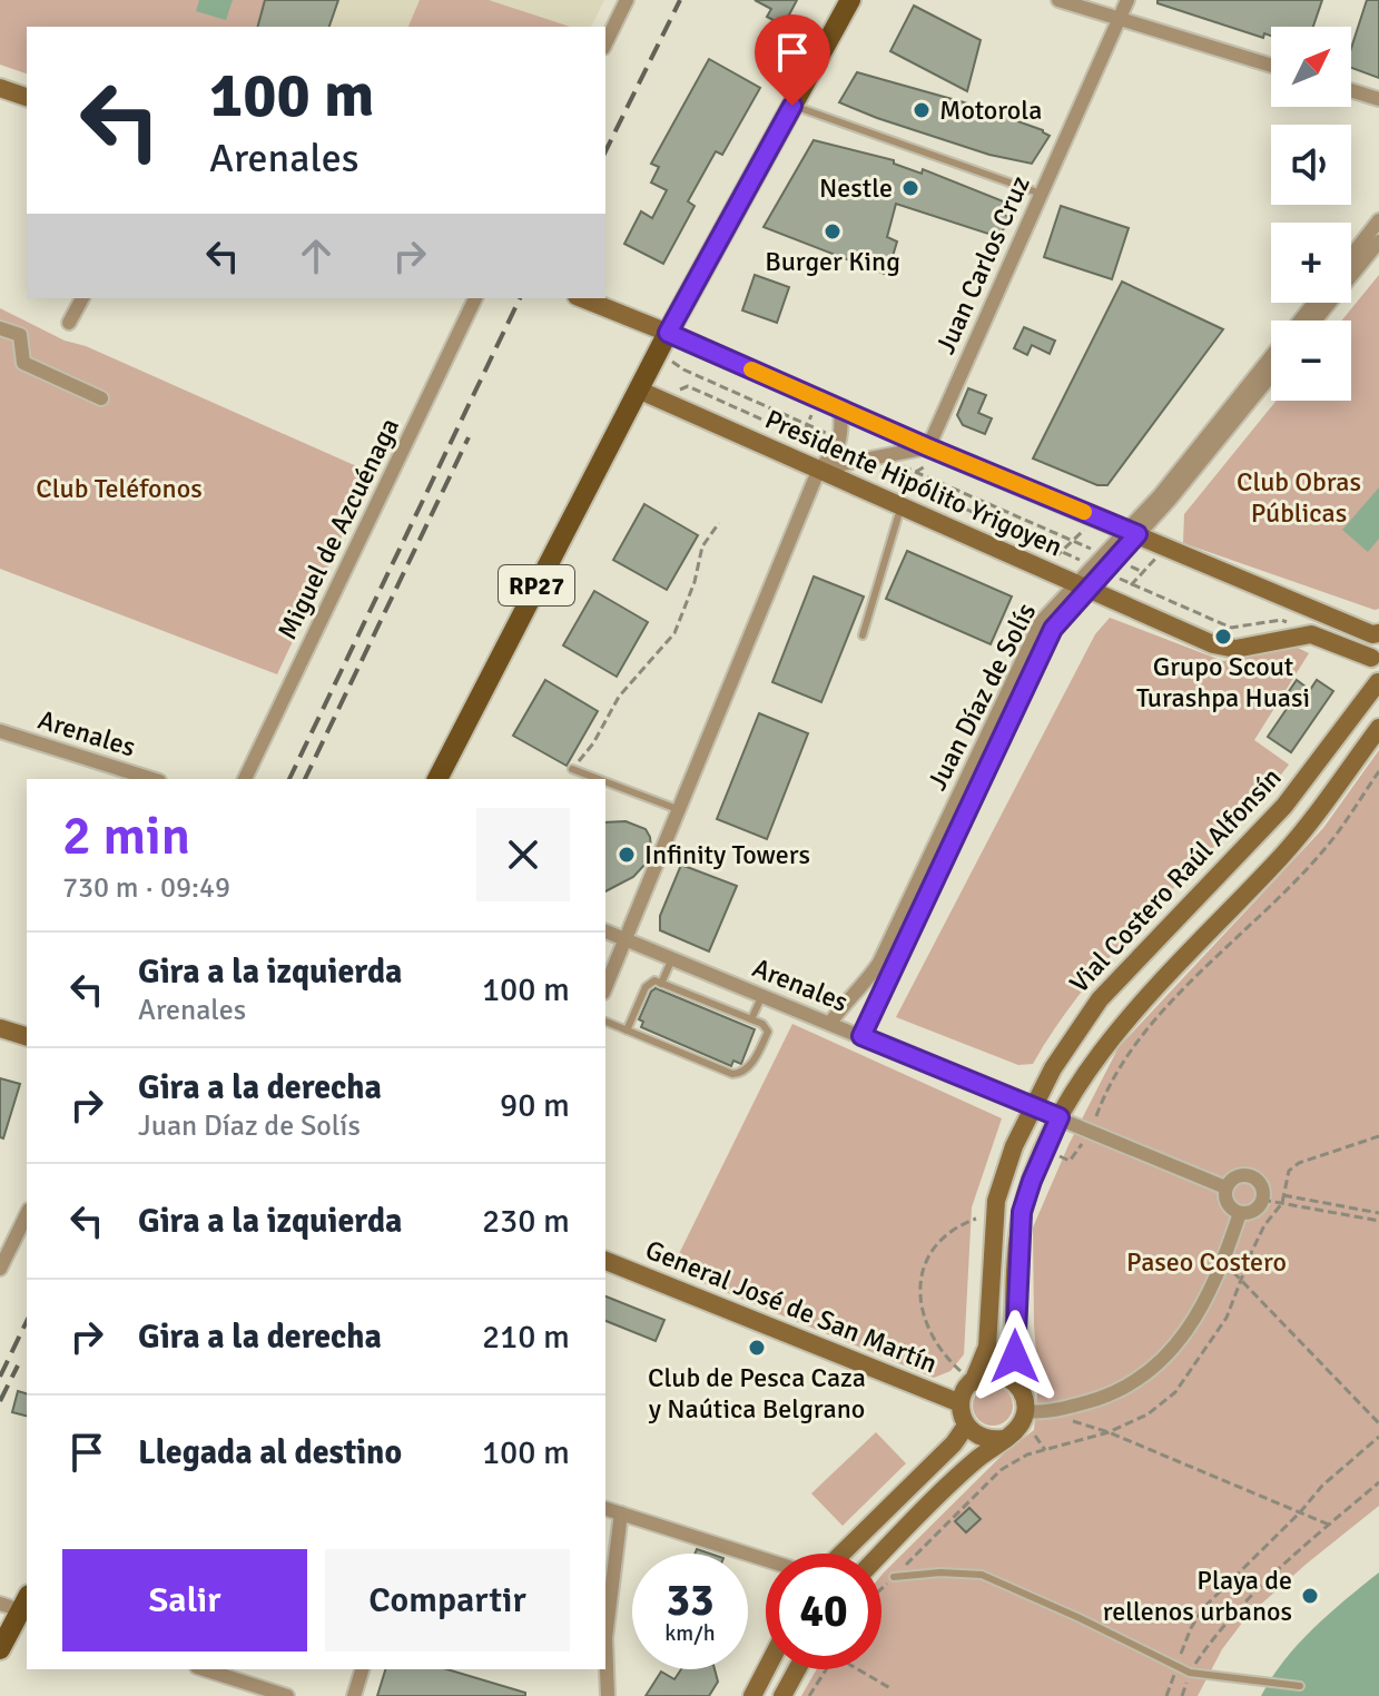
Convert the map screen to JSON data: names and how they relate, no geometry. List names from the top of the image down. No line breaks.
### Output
{"streets":{"main road":["RP27"],"street":["Juan Carlos Cruz","Presidente Hipólito Yrigoyen","Miguel de Azcuénaga","Juan Díaz de Solís","Arenales","Vial Costero Raúl Alfonsín","General José de San Martín"]},"crossings":[["Juan Carlos Cruz","Presidente Hipólito Yrigoyen"],["Presidente Hipólito Yrigoyen","RP27"],["Presidente Hipólito Yrigoyen","Juan Díaz de Solís"],["Juan Díaz de Solís","Arenales"],["Arenales","Vial Costero Raúl Alfonsín"],["Vial Costero Raúl Alfonsín","General José de San Martín"]],"parks":["Club Obras Públicas","Club Teléfonos","Paseo Costero"],"places":["Motorola","Nestle","Burger King","Grupo Scout Turashpa Huasi","Infinity Towers","Club de Pesca Caza y Naútica Belgrano","Playa de rellenos urbanos"],"north":"top right","page":{"map_buttons":["+","−"],"turn":["100 m","Arenales"],"heading":["2 min","730 m · 09:49"],"list":[{"name":"Gira a la izquierda","note":"Arenales","value":"100 m"},{"name":"Gira a la derecha","note":"Juan Díaz de Solís","value":"90 m"},{"name":"Gira a la izquierda","value":"230 m"},{"name":"Gira a la derecha","value":"210 m"},{"name":"Llegada al destino","value":"100 m"}],"buttons":["Salir","Compartir"],"speed":"33 km/h","limit":"40"}}
